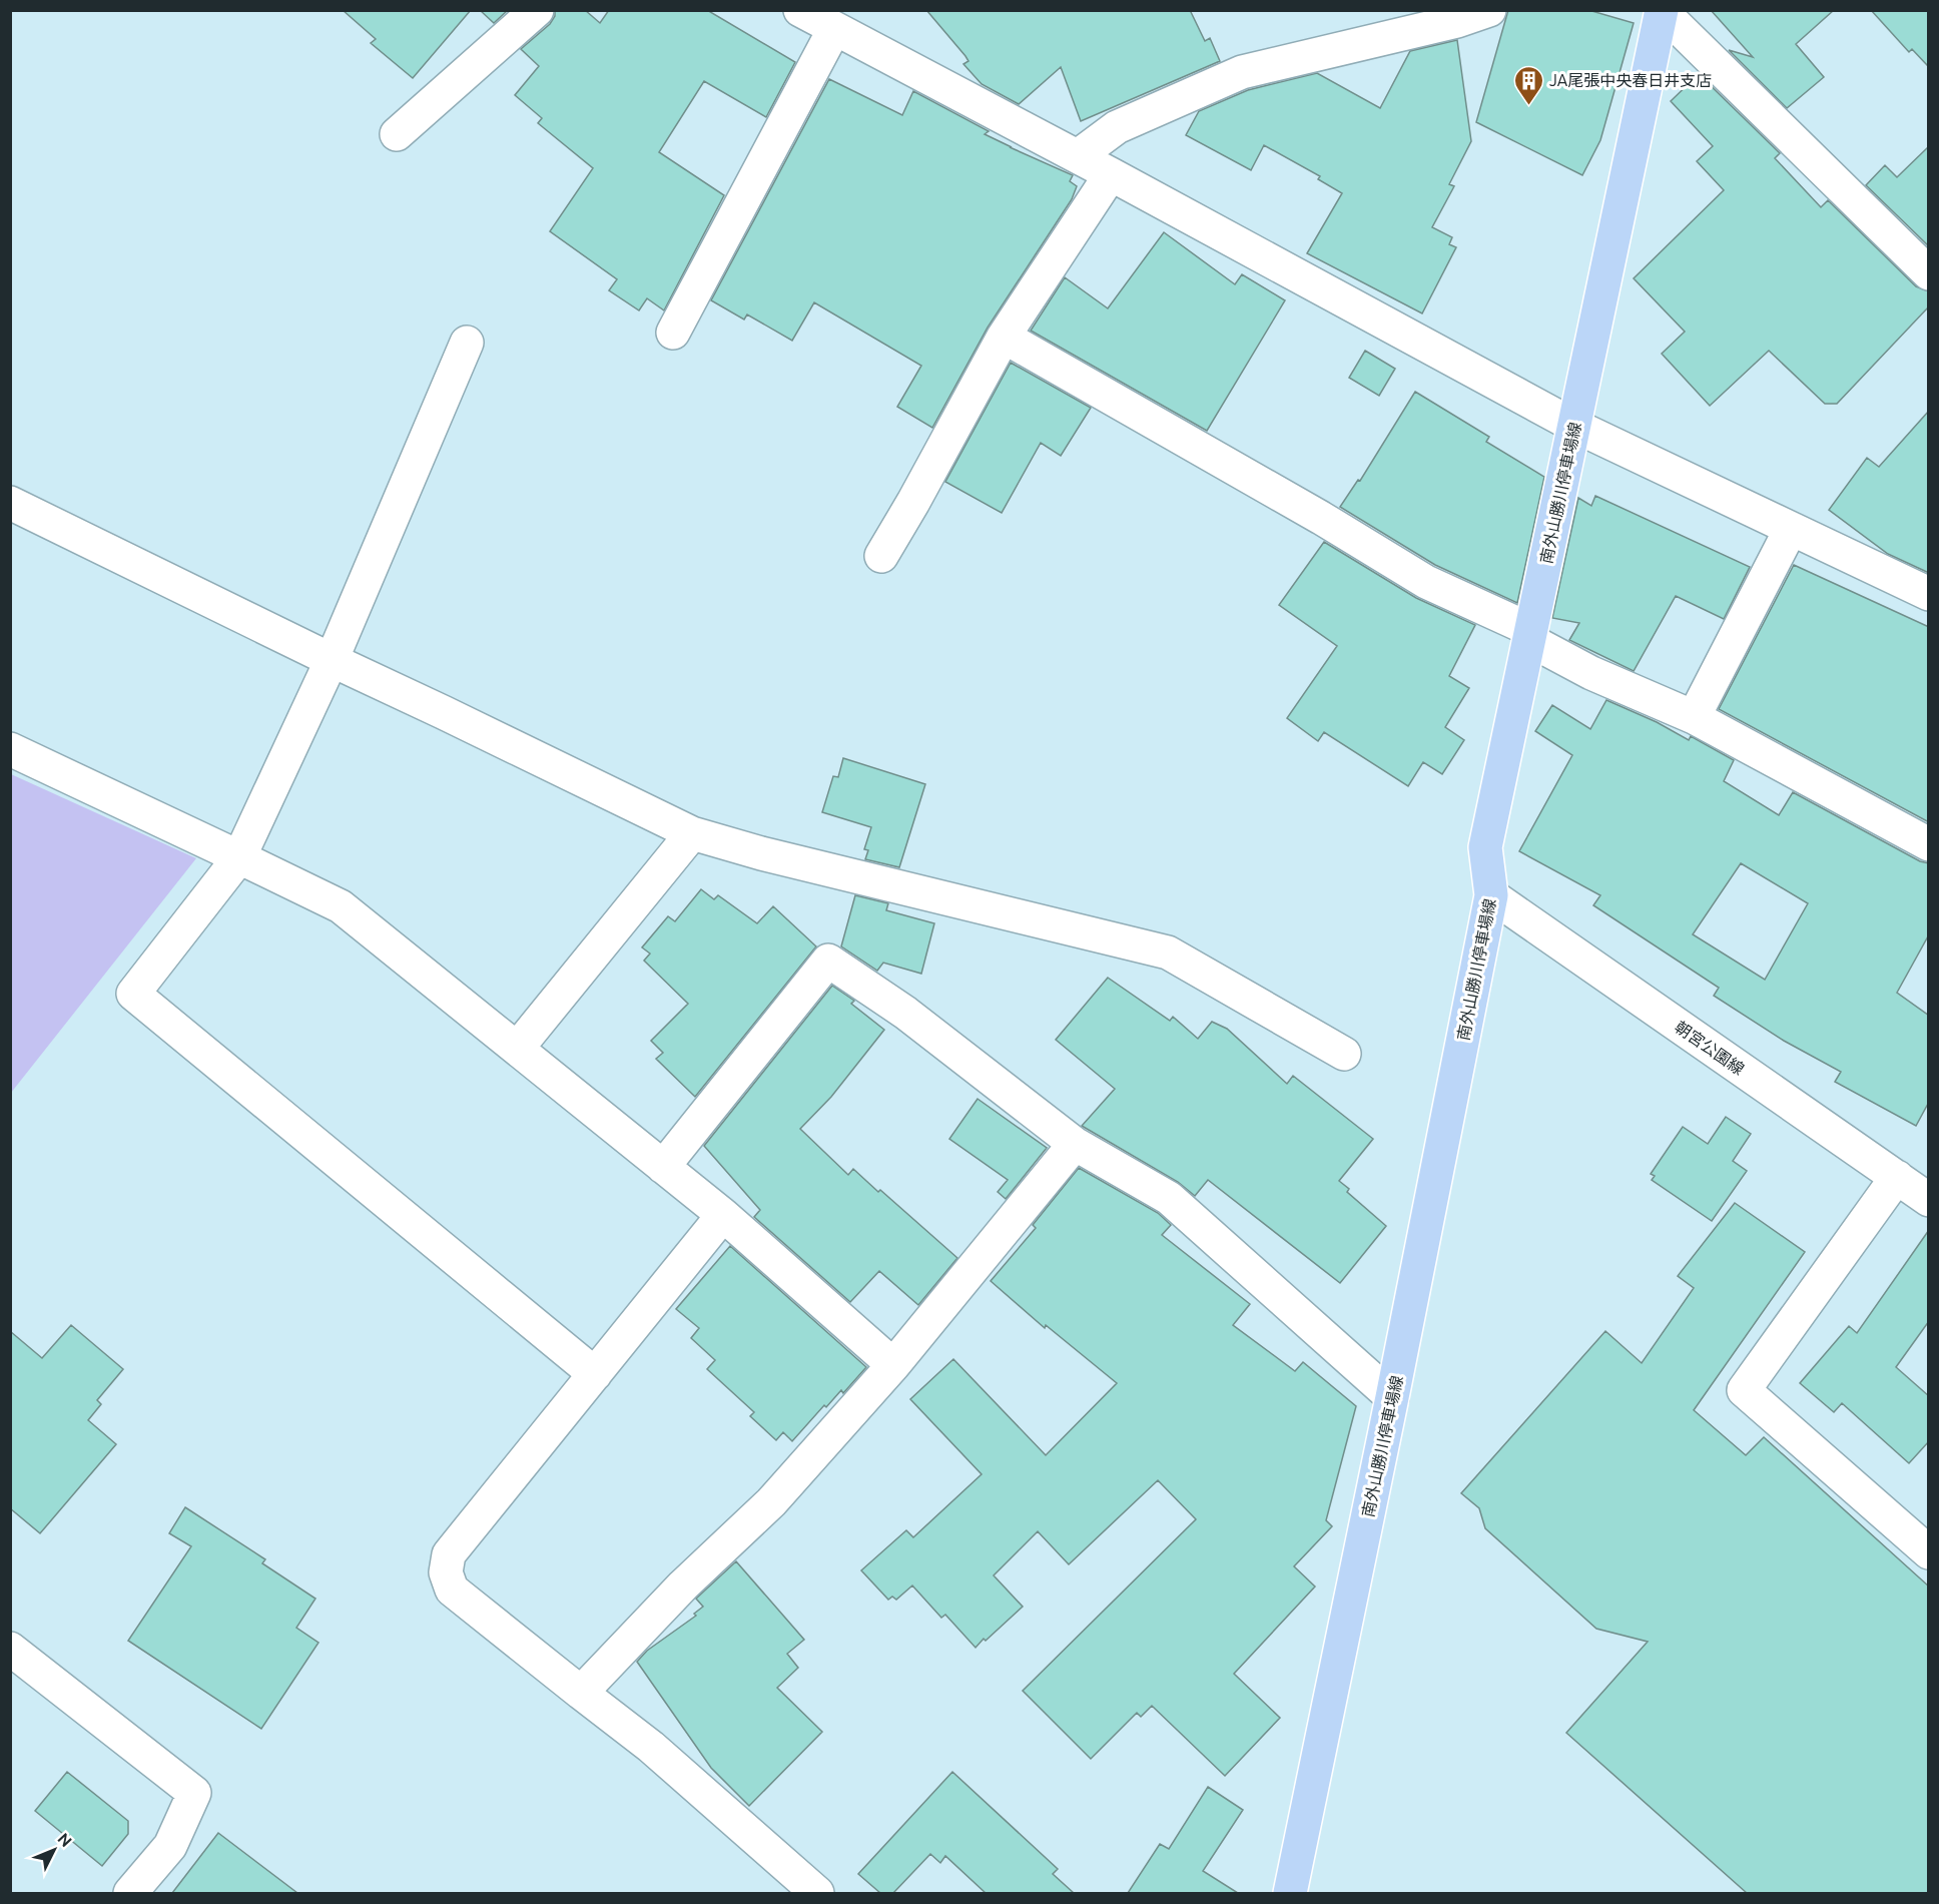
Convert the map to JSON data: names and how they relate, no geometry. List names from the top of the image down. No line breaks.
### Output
{"streets":{"main road":["南外山勝川停車場線"],"street":["朝宮公園線"]},"crossings":[["南外山勝川停車場線","朝宮公園線"]],"places":{"building":["JA尾張中央春日井支店"]},"north":"top right"}
